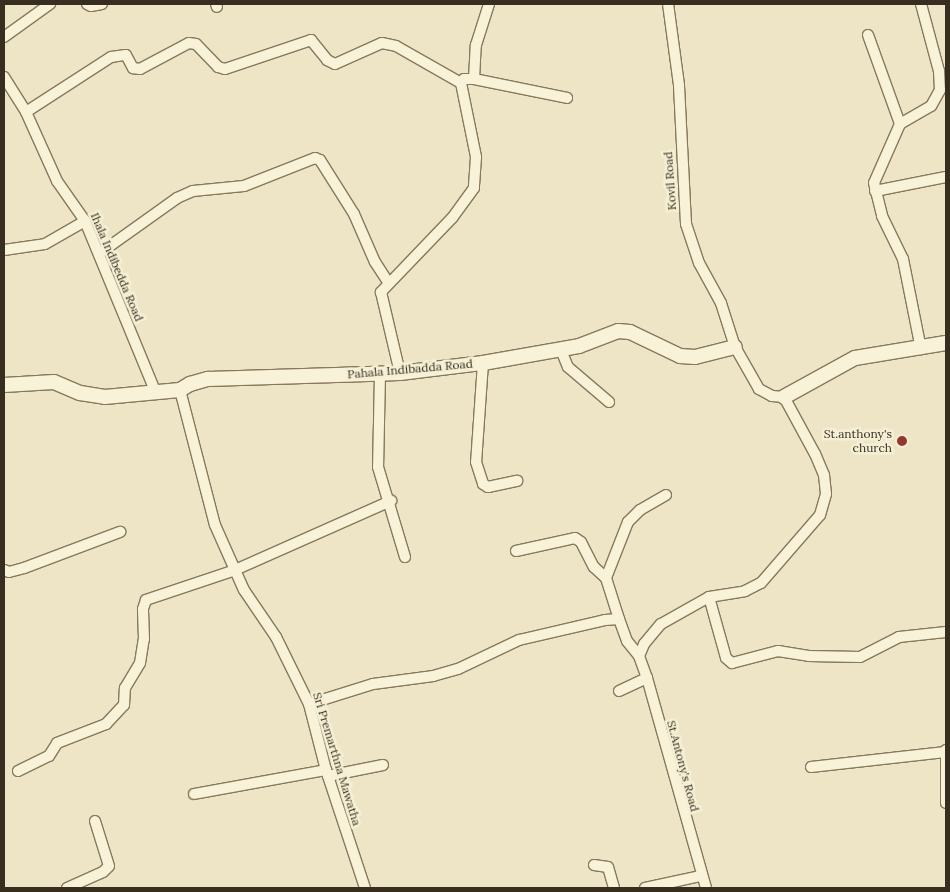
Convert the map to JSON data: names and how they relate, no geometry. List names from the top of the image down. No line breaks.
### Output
{"streets":{"street":["Kovil Road","Ihala Indibedda Road","Pahala Indibadda Road","Sri Premarthna Mawatha","St.Antony's Road"]},"crossings":[["Kovil Road","Pahala Indibadda Road"],["Ihala Indibedda Road","Pahala Indibadda Road"],["Pahala Indibadda Road","Sri Premarthna Mawatha"]],"places":["St.anthony's church"]}
